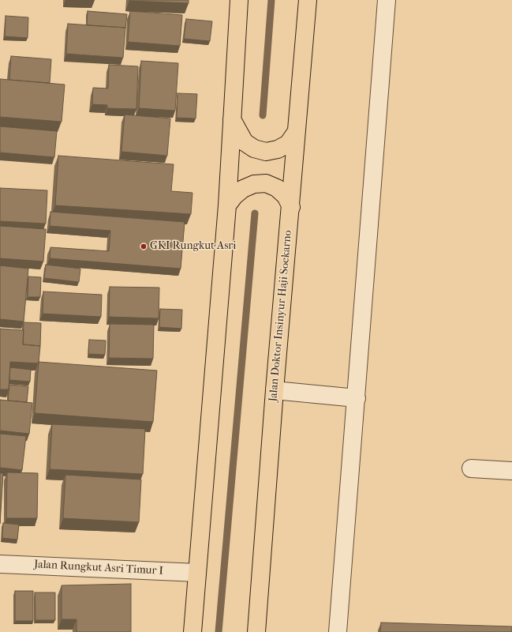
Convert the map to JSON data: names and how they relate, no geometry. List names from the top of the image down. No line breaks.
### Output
{"streets":{"main road":["Jalan Doktor Insinyur Haji Soekarno"],"street":["Jalan Rungkut Asri Timur I"]},"places":["GKI Rungkut Asri"]}
